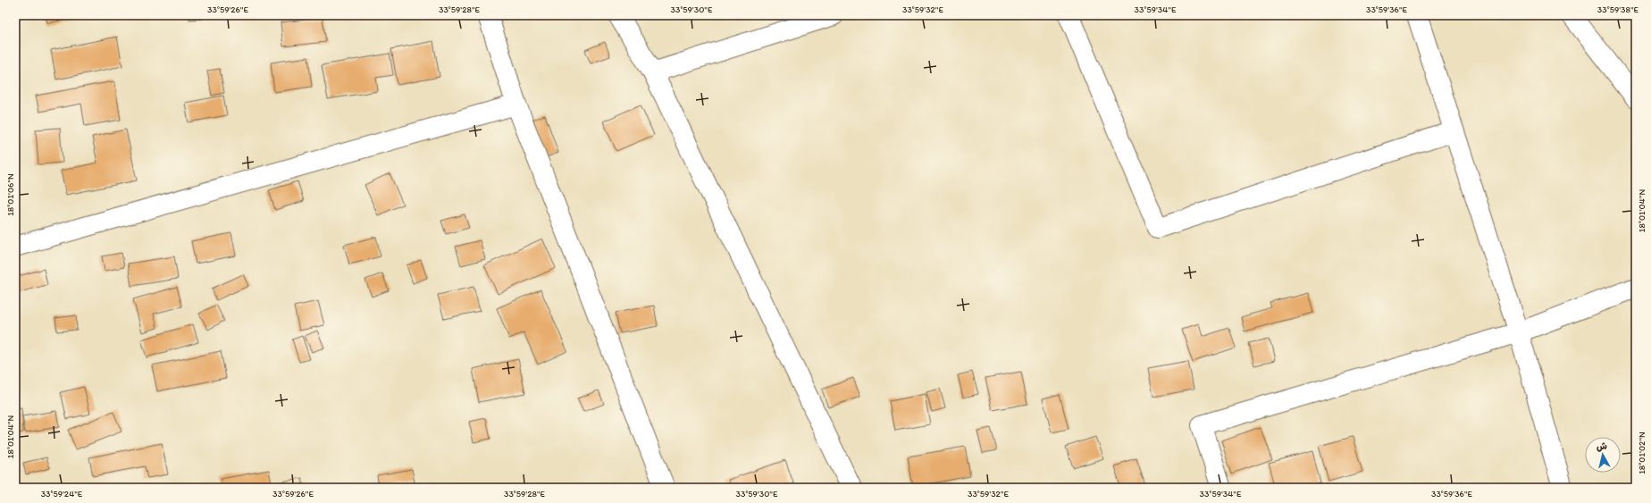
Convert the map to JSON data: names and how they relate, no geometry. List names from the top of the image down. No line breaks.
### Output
{"north":"top","coordinates":["33°59'26\"E","33°59'28\"E","33°59'30\"E","33°59'32\"E","33°59'34\"E","33°59'36\"E","33°59'38\"E","18°01'06\"N","18°01'04\"N","18°01'02\"N","33°59'24\"E"]}
